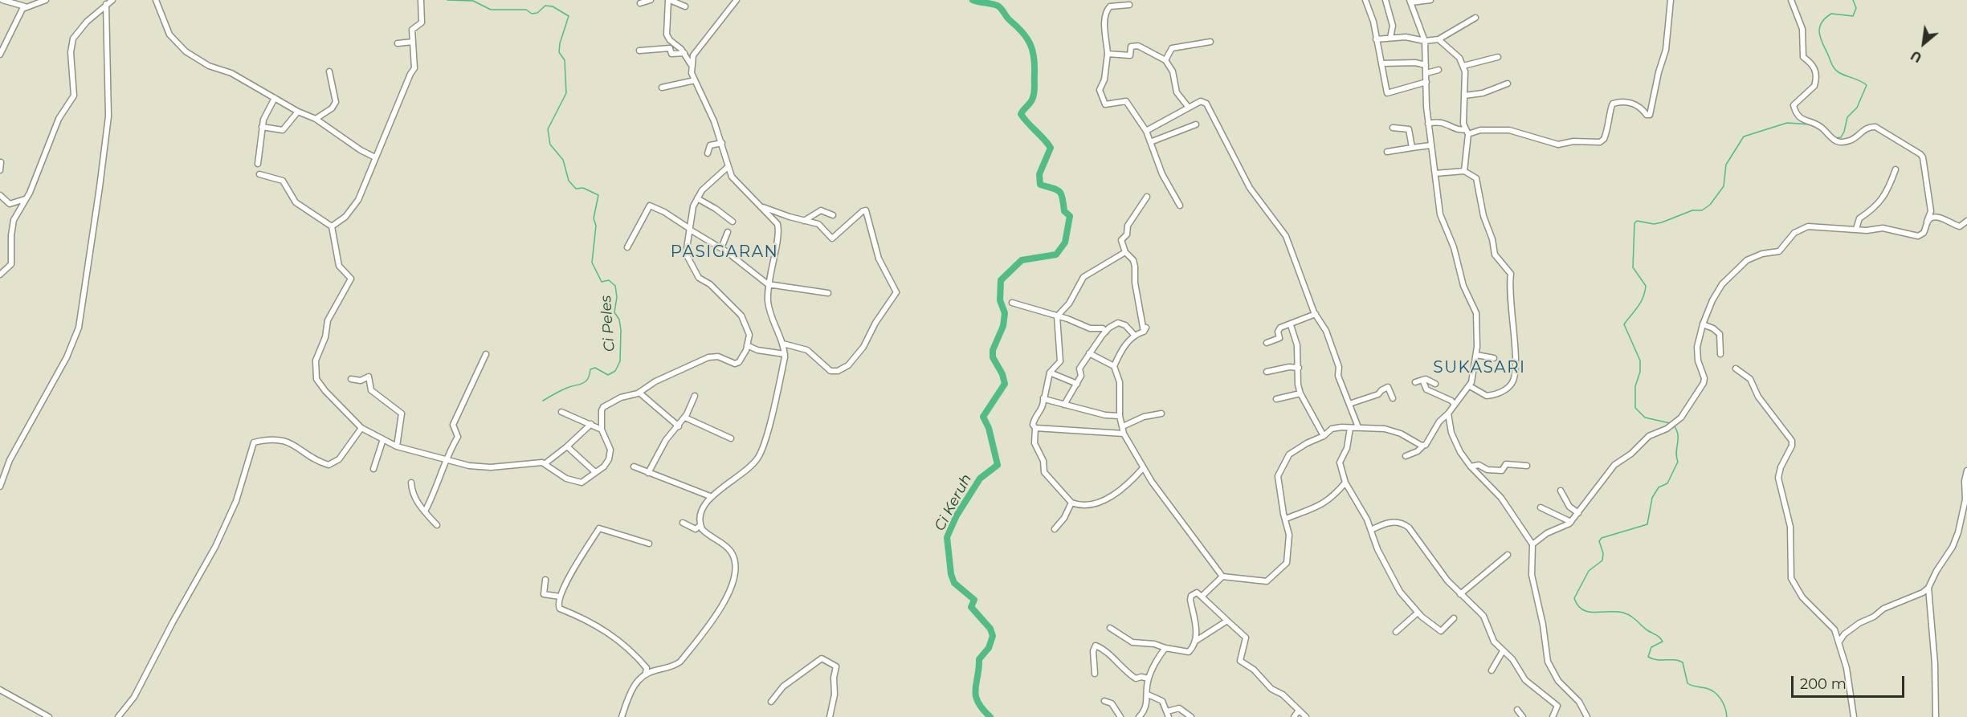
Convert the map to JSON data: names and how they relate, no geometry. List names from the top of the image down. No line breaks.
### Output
{"districts":["PASIGARAN","SUKASARI"],"water":["Ci Peles","Ci Keruh"],"scale_bar":"200 m","north":"bottom left"}
